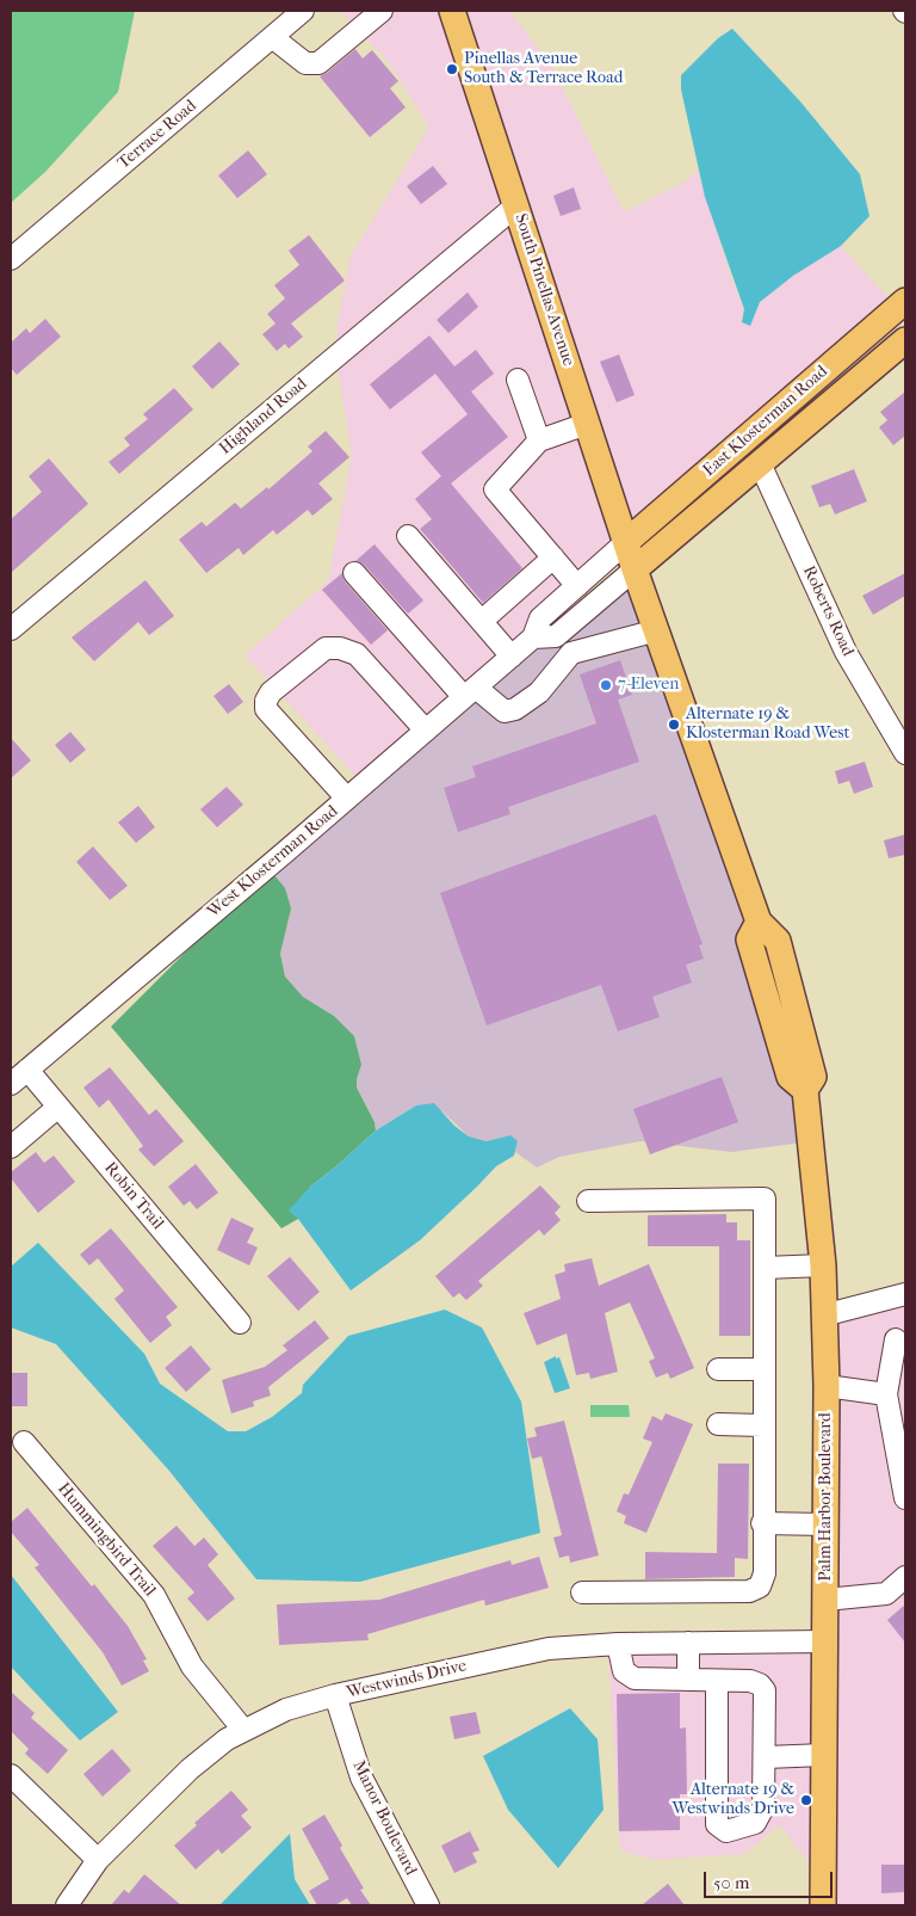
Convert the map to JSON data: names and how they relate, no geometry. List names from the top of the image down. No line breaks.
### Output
{"streets":{"main road":["South Pinellas Avenue","East Klosterman Road","Palm Harbor Boulevard"],"street":["Terrace Road","Highland Road","Roberts Road","West Klosterman Road","Robin Trail","Hummingbird Trail","Westwinds Drive","Manor Boulevard"]},"crossings":[["South Pinellas Avenue","Highland Road"],["South Pinellas Avenue","East Klosterman Road"],["South Pinellas Avenue","West Klosterman Road"],["South Pinellas Avenue","Palm Harbor Boulevard"],["East Klosterman Road","Roberts Road"],["East Klosterman Road","West Klosterman Road"],["East Klosterman Road","Palm Harbor Boulevard"],["West Klosterman Road","Robin Trail"],["Palm Harbor Boulevard","Westwinds Drive"],["Hummingbird Trail","Westwinds Drive"],["Westwinds Drive","Manor Boulevard"]],"places":["Pinellas Avenue South & Terrace Road","7-Eleven","Alternate 19 & Klosterman Road West","Alternate 19 & Westwinds Drive"],"scale_bar":"50 m"}
